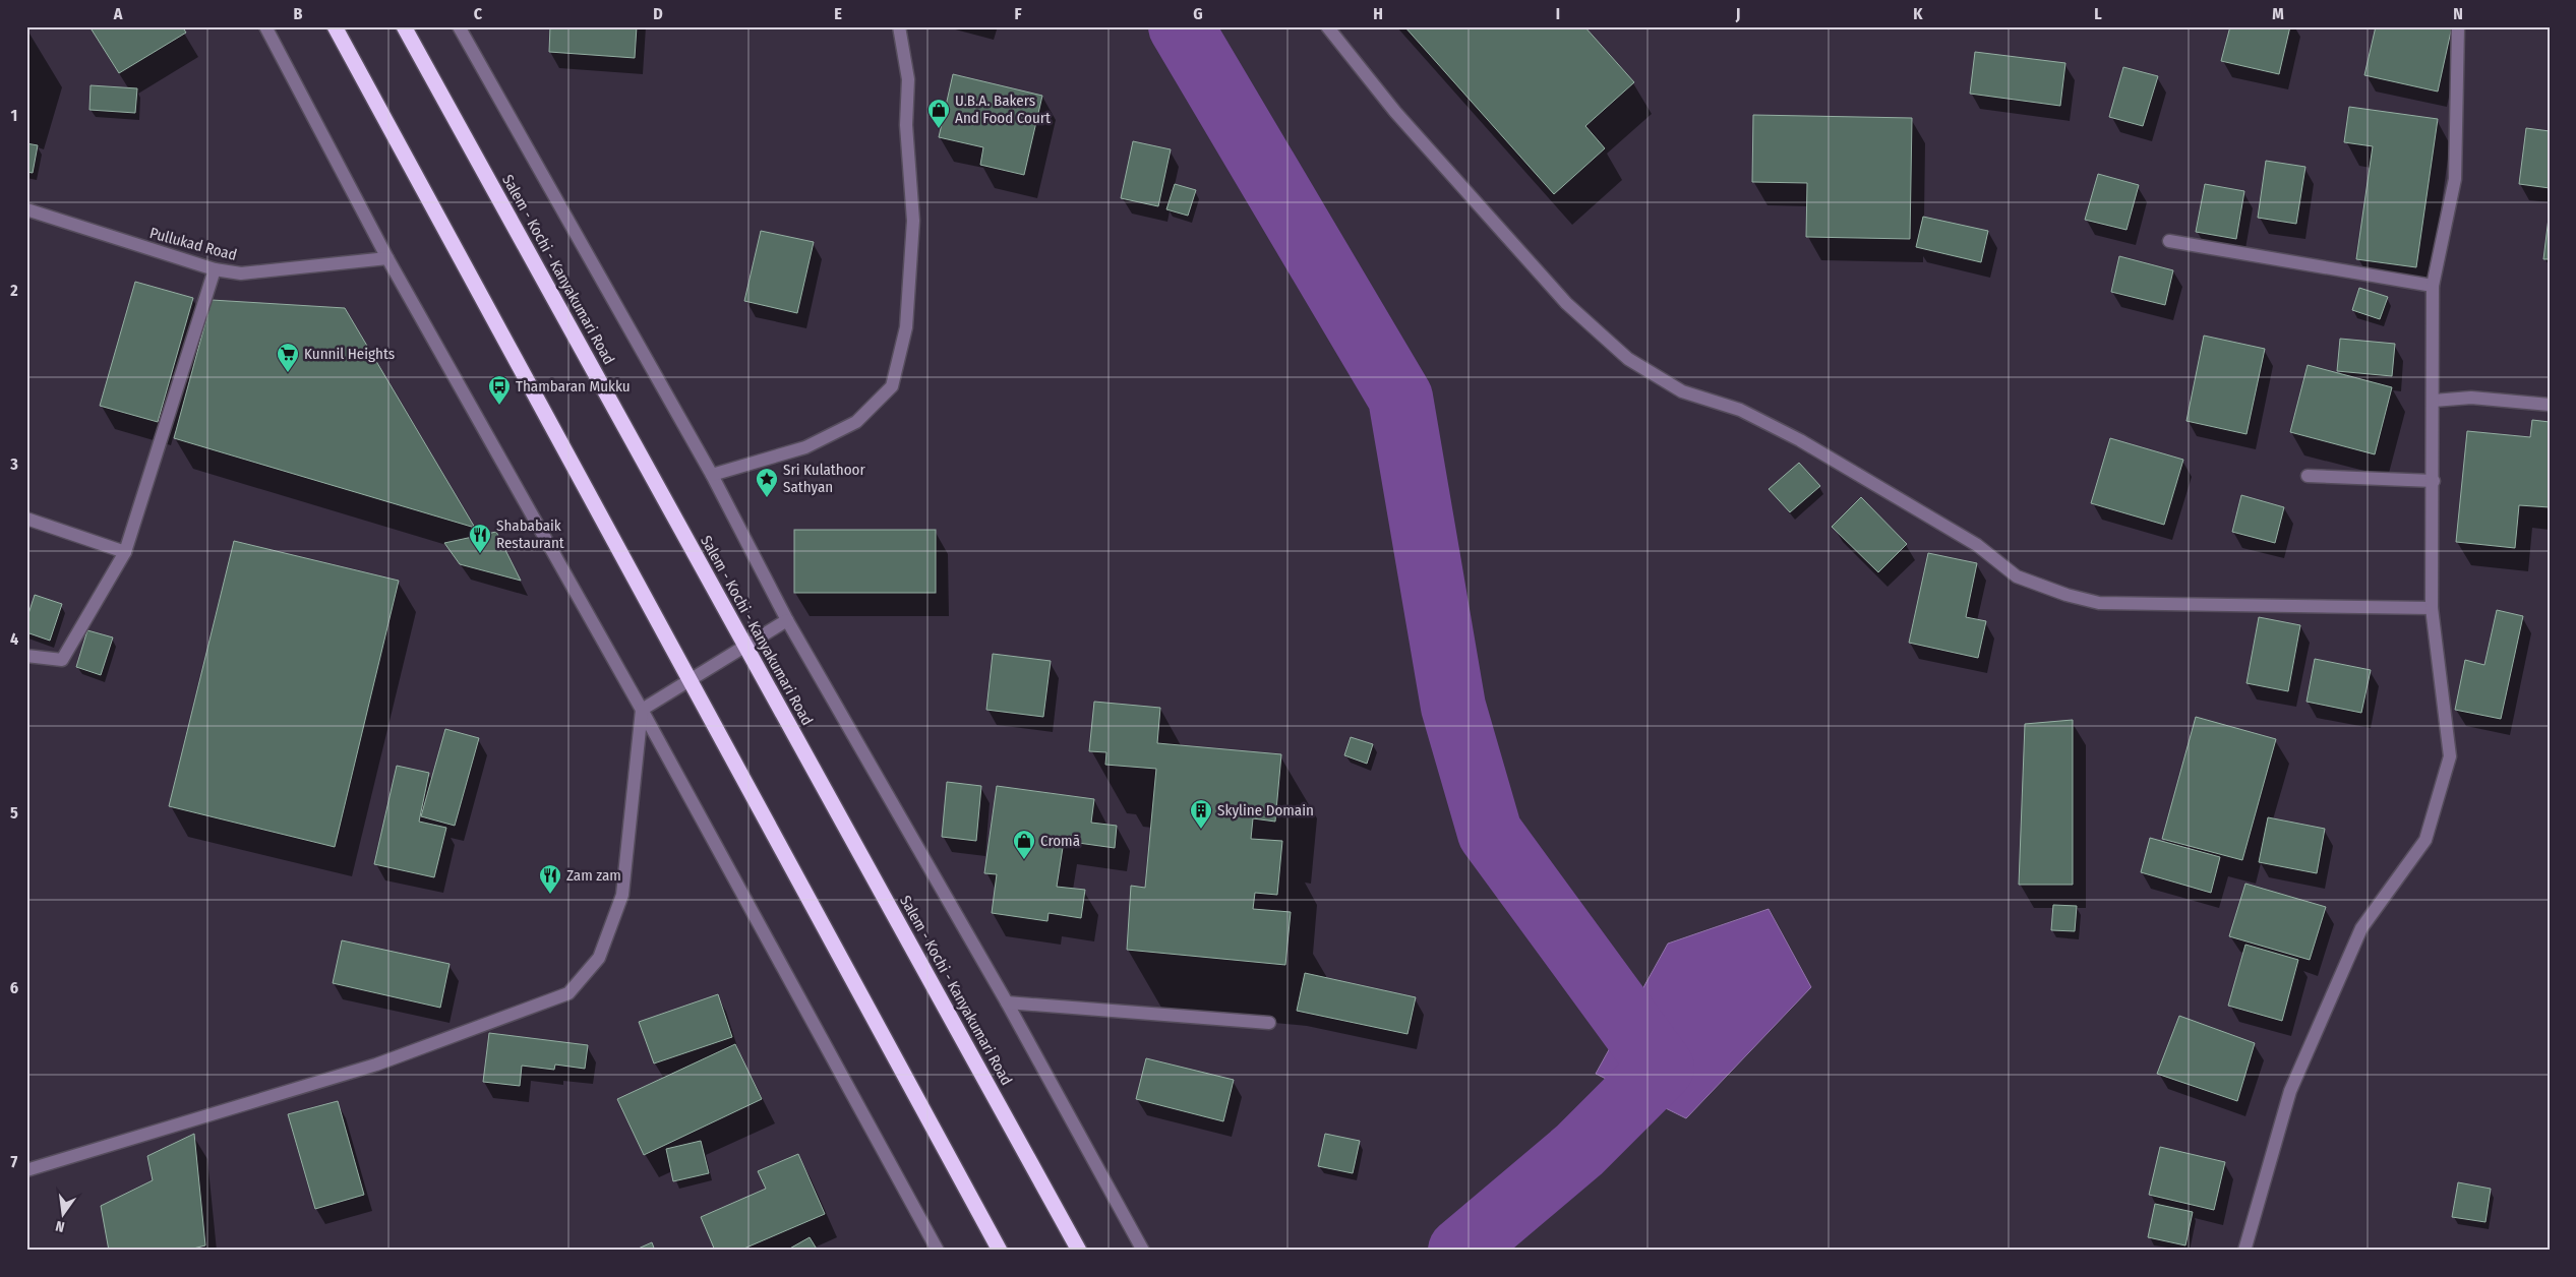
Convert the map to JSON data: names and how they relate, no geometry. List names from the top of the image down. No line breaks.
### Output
{"streets":{"highway":["Salem - Kochi - Kanyakumari Road"],"street":["Pullukad Road"]},"places":{"shop":["U.B.A. Bakers And Food Court","Cromā"],"supermarket":["Kunnil Heights"],"bus stop":["Thambaran Mukku"],"place":["Sri Kulathoor Sathyan"],"restaurant":["Shababaik Restaurant","Zam zam"],"building":["Skyline Domain"]},"north":"bottom","grid":{"columns":["A","B","C","D","E","F","G","H","I","J","K","L","M","N"],"rows":["1","2","3","4","5","6","7"]}}
